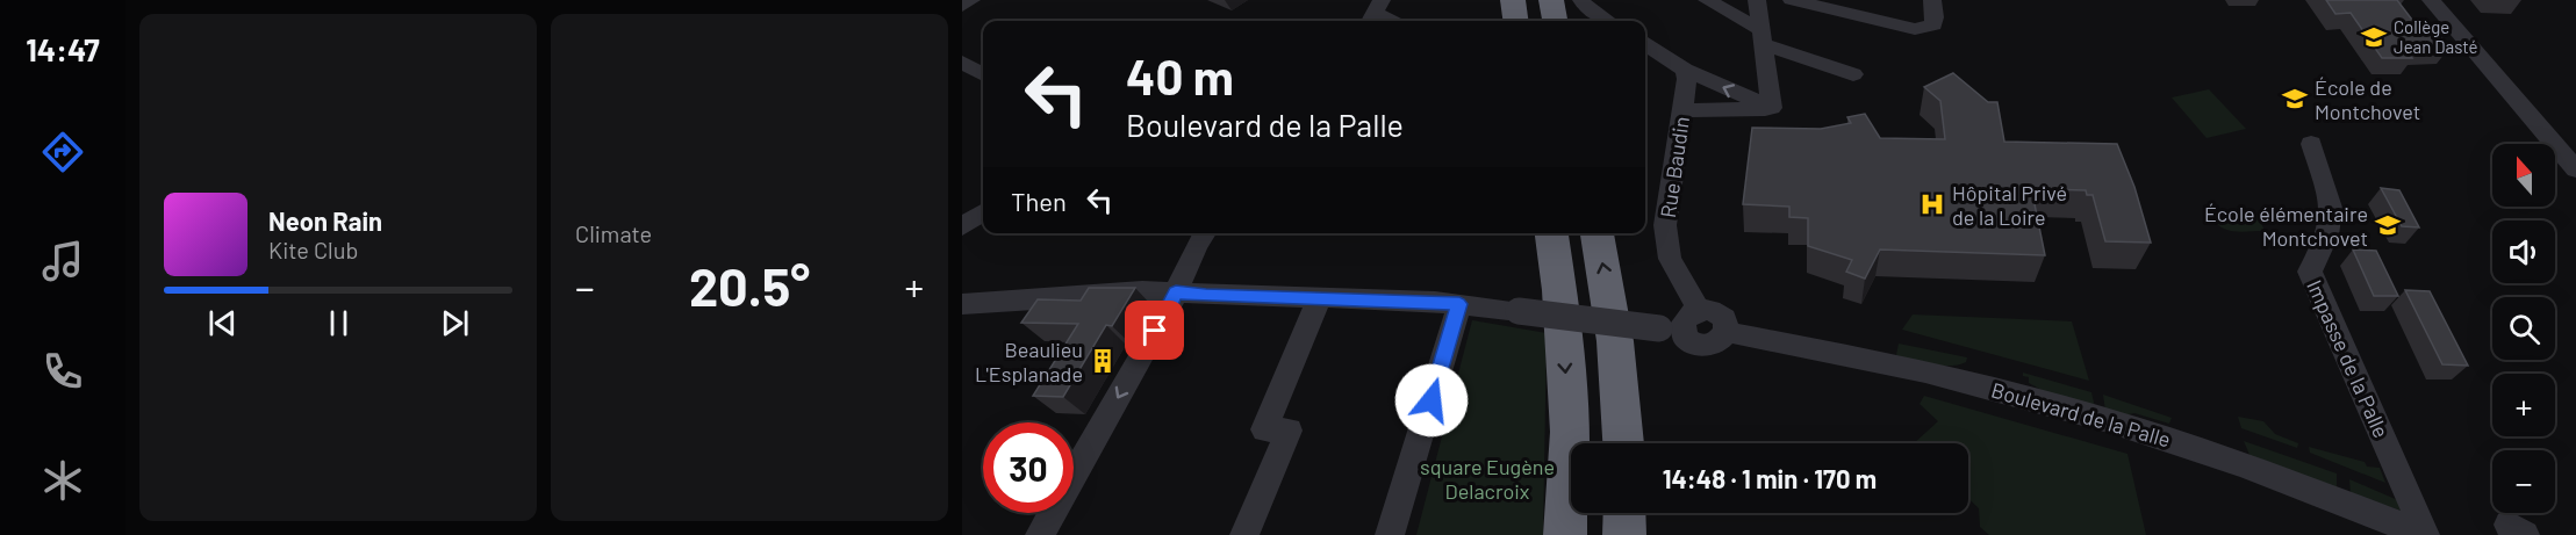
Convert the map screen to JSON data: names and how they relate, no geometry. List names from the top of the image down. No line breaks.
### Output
{"streets":{"street":["Rue Baudin","Impasse de la Palle","Boulevard de la Palle"]},"crossings":[["Impasse de la Palle","Boulevard de la Palle"]],"parks":["square Eugène Delacroix"],"places":{"school or university":["Collège Jean Dasté","École de Montchovet","École élémentaire Montchovet"],"hospital":["Hôpital Privé de la Loire"],"building":["Beaulieu L'Esplanade"]},"north":"top","page":{"tabs":"14:47","tile":"Climate","turn":["40 m","Boulevard de la Palle"],"map_buttons":["+","−"],"then":"Then","song":["Neon Rain","Kite Club"],"heat":["−","20.5°","+"],"limit":"30","trip":"14:48 · 1 min · 170 m"}}
